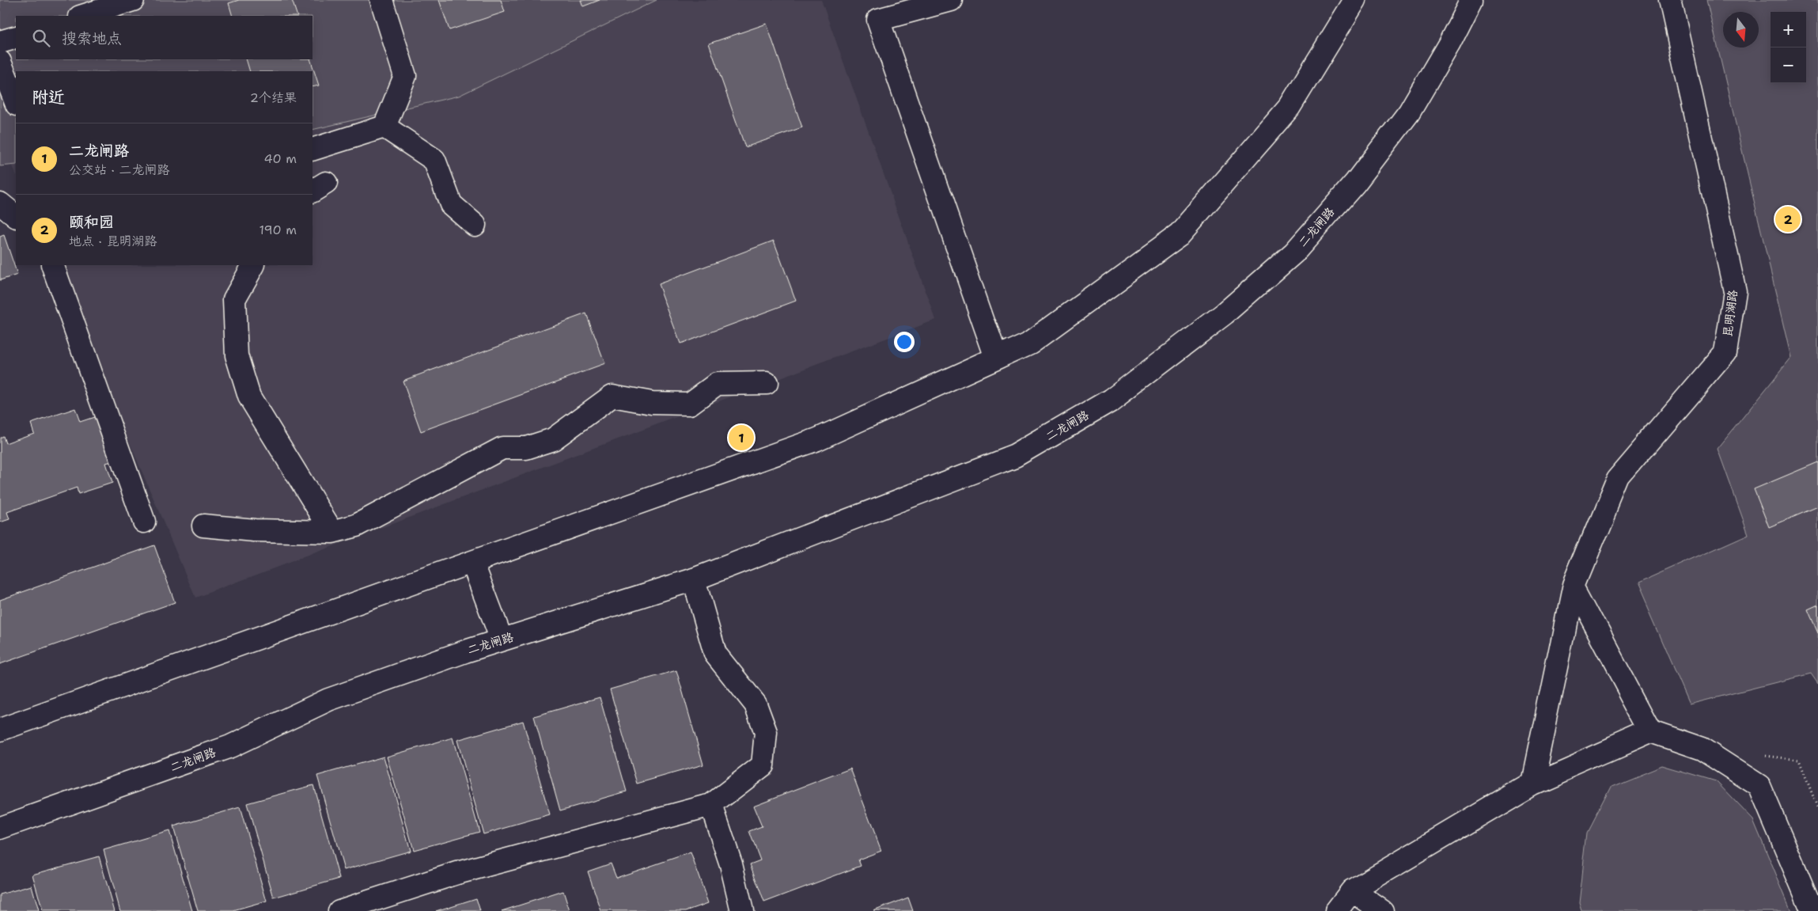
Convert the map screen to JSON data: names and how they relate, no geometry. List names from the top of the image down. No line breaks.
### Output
{"streets":{"main road":["二龙闸路","昆明湖路"]},"north":"bottom","page":{"map_buttons":["+","−"],"search":"搜索地点","heading":["附近","2个结果"],"list":[{"mark":"1","name":"二龙闸路","note":"公交站 · 二龙闸路","value":"40 m"},{"mark":"2","name":"颐和园","note":"地点 · 昆明湖路","value":"190 m"}],"pins":["2","1"]}}
